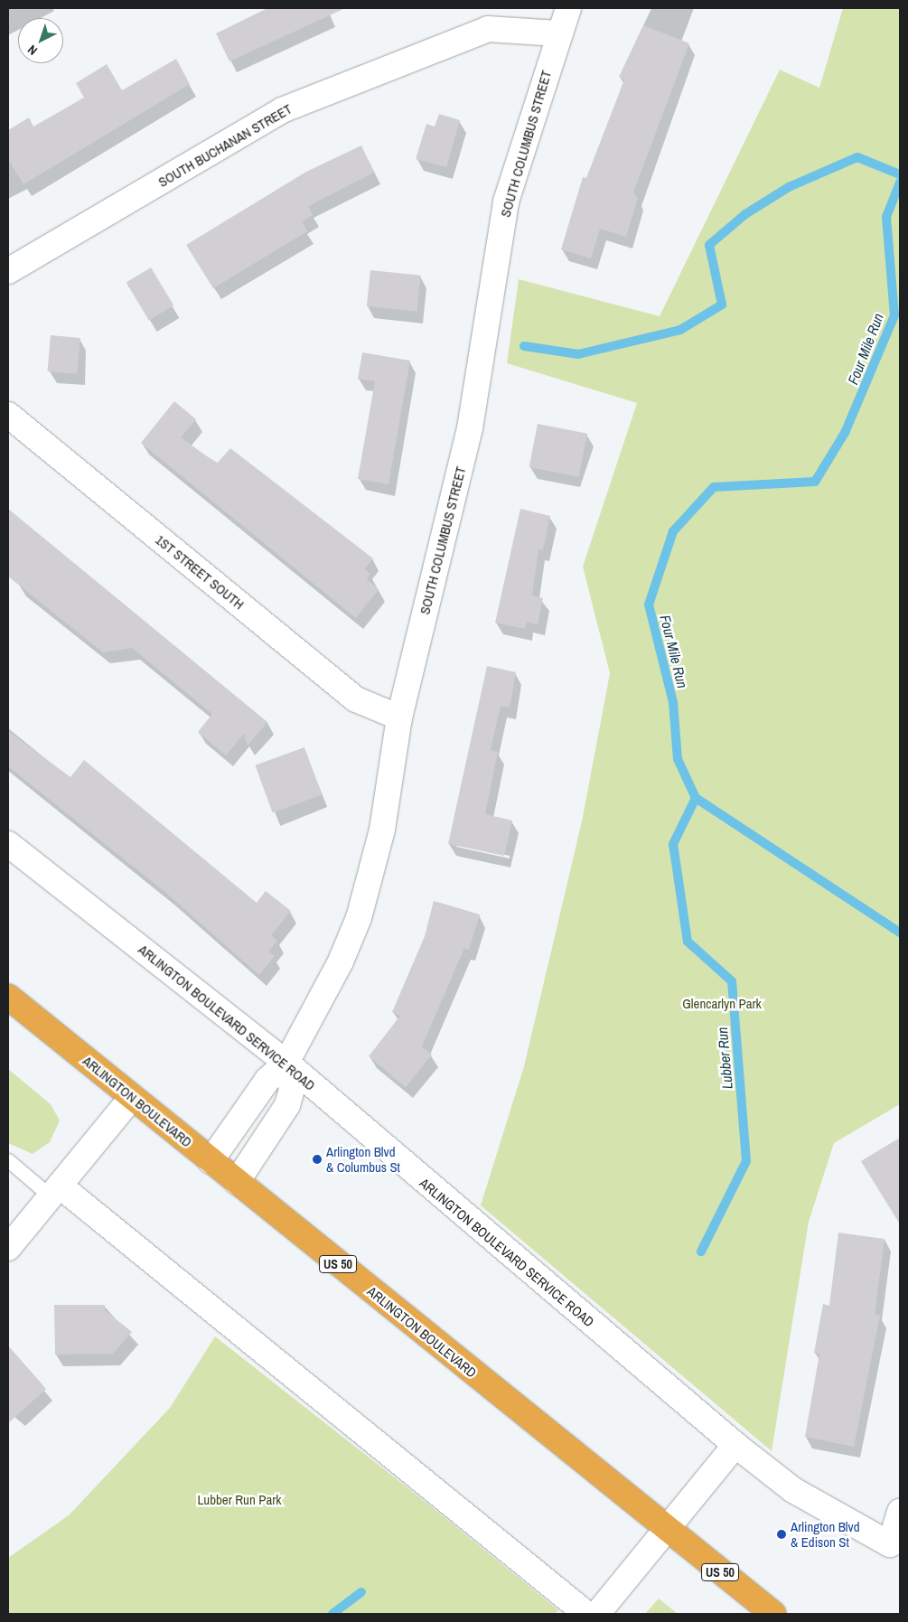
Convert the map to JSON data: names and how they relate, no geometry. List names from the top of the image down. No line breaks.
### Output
{"streets":{"highway":["ARLINGTON BOULEVARD","US 50"],"street":["SOUTH COLUMBUS STREET","SOUTH BUCHANAN STREET","1ST STREET SOUTH","ARLINGTON BOULEVARD SERVICE ROAD"]},"crossings":[["SOUTH COLUMBUS STREET","SOUTH BUCHANAN STREET"],["SOUTH COLUMBUS STREET","1ST STREET SOUTH"],["SOUTH COLUMBUS STREET","ARLINGTON BOULEVARD SERVICE ROAD"],["SOUTH COLUMBUS STREET","ARLINGTON BOULEVARD"]],"water":["Four Mile Run","Lubber Run"],"parks":["Glencarlyn Park","Lubber Run Park"],"places":["Arlington Blvd & Columbus St","Arlington Blvd & Edison St"],"north":"bottom left"}
